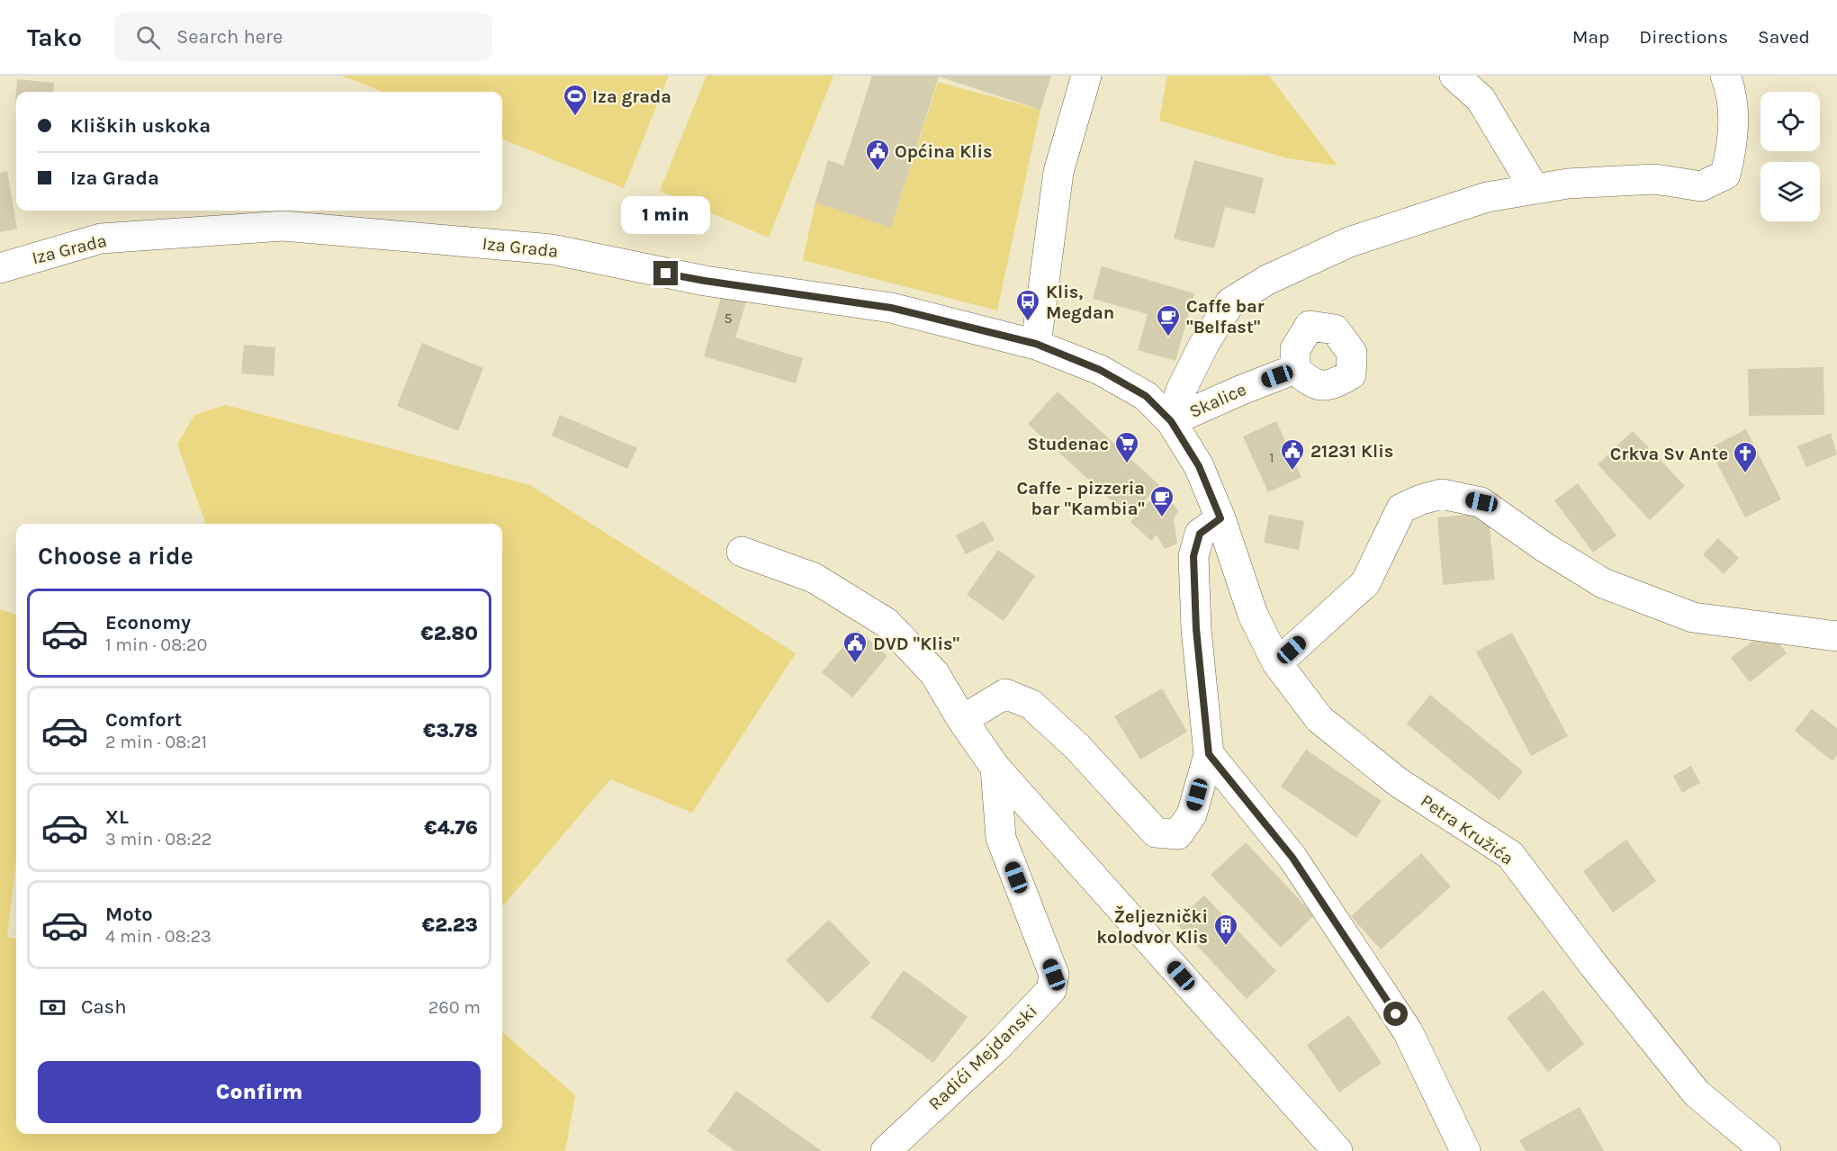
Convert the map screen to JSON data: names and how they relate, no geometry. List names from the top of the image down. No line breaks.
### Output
{"streets":{"street":["Iza Grada","Skalice","Petra Kružića","Radići Mejdanski"]},"crossings":[["Iza Grada","Skalice"],["Iza Grada","Petra Kružića"],["Skalice","Petra Kružića"]],"places":{"sports":["Iza grada"],"public building":["Općina Klis","21231 Klis","DVD \"Klis\""],"bus stop":["Klis, Megdan"],"cafe":["Caffe bar \"Belfast\"","Caffe - pizzeria bar \"Kambia\""],"supermarket":["Studenac"],"church":["Crkva Sv Ante"],"building":["Željeznički kolodvor Klis"]},"house_numbers":["5","1"],"page":{"header":"Tako","search":"Search here","nav":["Map","Directions","Saved"],"banner":["Kliških uskoka","Iza Grada"],"bubble":"1 min","heading":"Choose a ride","list":[{"name":"Economy","note":"1 min · 08:20","value":"€2.80"},{"name":"Comfort","note":"2 min · 08:21","value":"€3.78"},{"name":"XL","note":"3 min · 08:22","value":"€4.76"},{"name":"Moto","note":"4 min · 08:23","value":"€2.23"}],"pay":["Cash","260 m"],"buttons":"Confirm"}}
